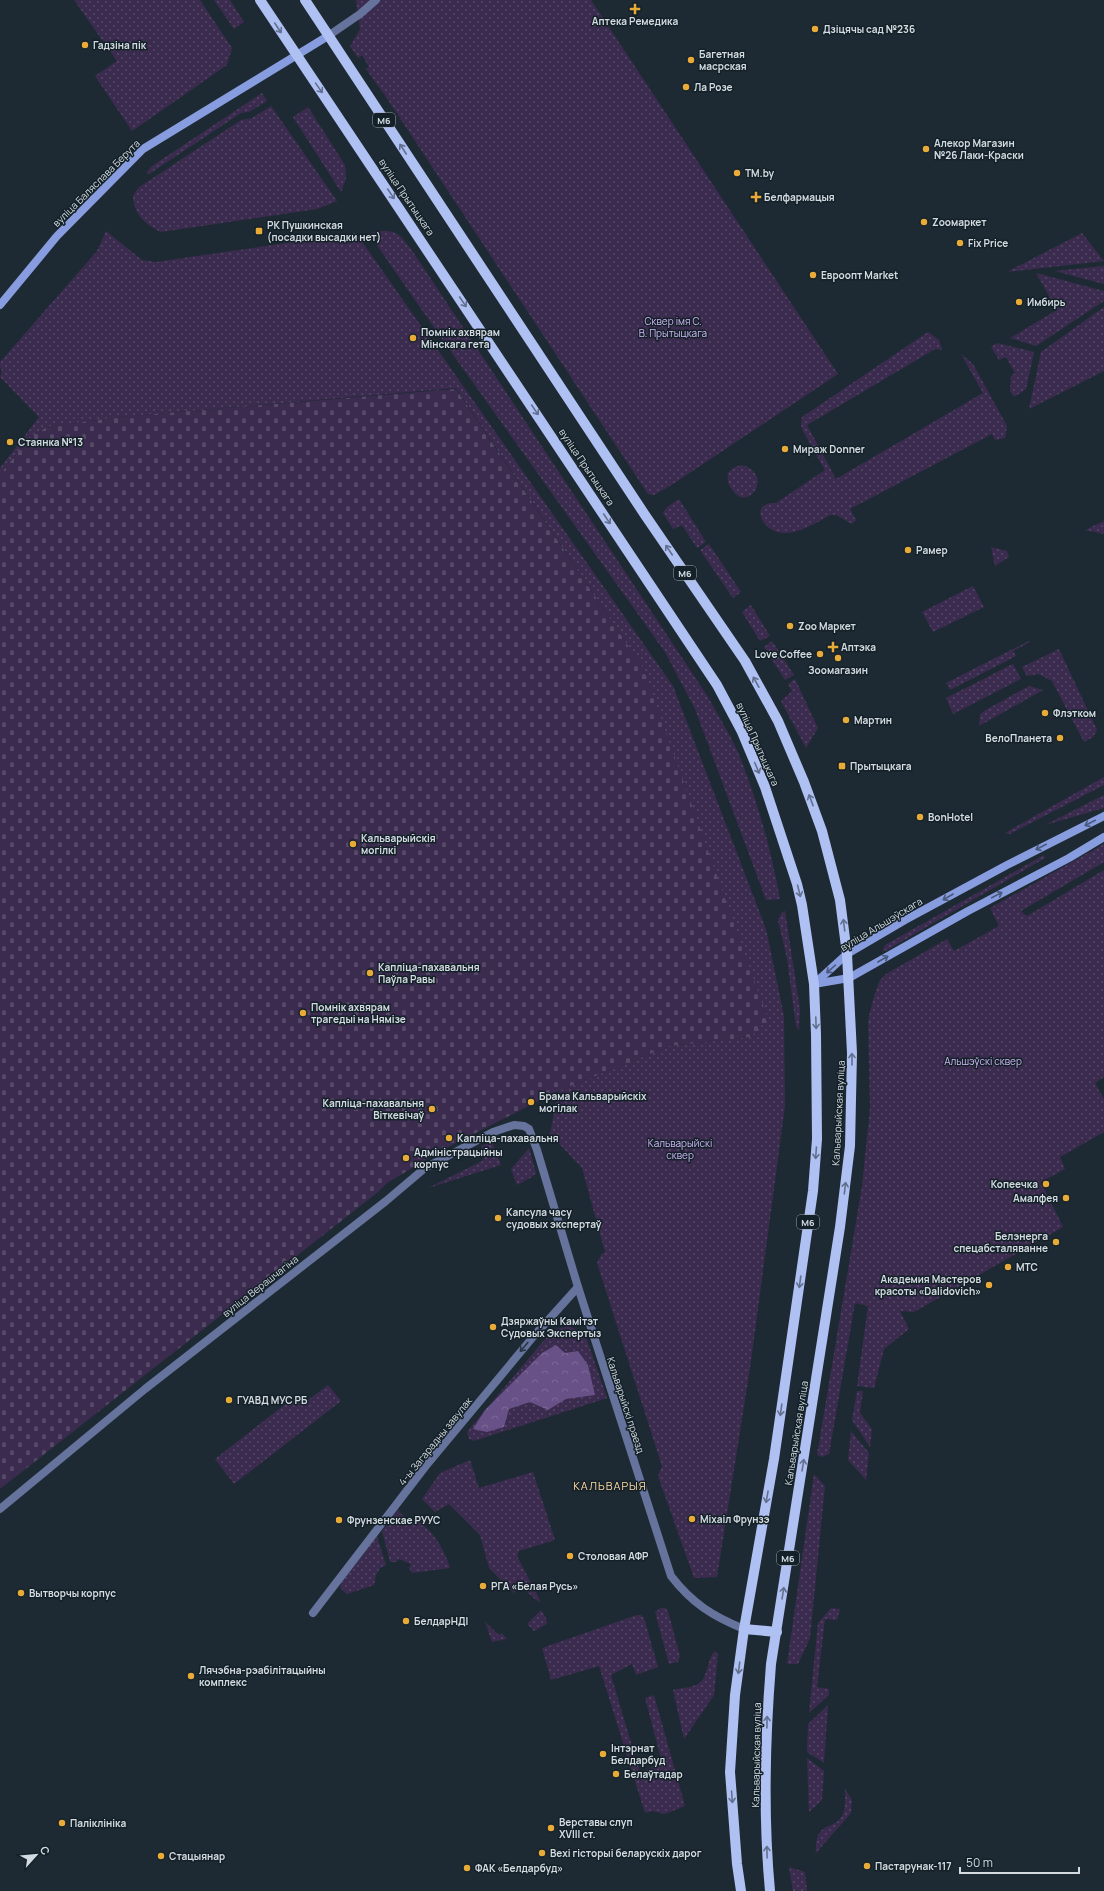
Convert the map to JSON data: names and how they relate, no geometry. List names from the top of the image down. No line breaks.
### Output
{"streets":{"main road":["М6","вуліца Баляслава Берута","вуліца Прытыцкага","вуліца Альшэўскага","Кальварыйская вуліца"],"street":["вуліца Верашчагіна","Кальварыйскі праезд","4-ы Загарадны завулак"]},"crossings":[["М6","вуліца Баляслава Берута"],["М6","вуліца Альшэўскага"],["М6","Кальварыйская вуліца"],["вуліца Баляслава Берута","вуліца Прытыцкага"],["вуліца Прытыцкага","вуліца Альшэўскага"],["вуліца Прытыцкага","Кальварыйская вуліца"],["вуліца Альшэўскага","Кальварыйская вуліца"],["Кальварыйская вуліца","Кальварыйскі праезд"],["вуліца Верашчагіна","Кальварыйскі праезд"],["Кальварыйскі праезд","4-ы Загарадны завулак"]],"one_way":["4-ы Загарадны завулак"],"districts":["КАЛЬВАРЫЯ"],"parks":["Сквер імя С. В. Прытыцкага","Альшэўскі сквер","Кальварыйскі сквер"],"places":{"health":["Аптека Ремедика","Белфармацыя","Аптэка"],"other":["Дзіцячы сад №236","Гадзіна пік","Багетная масрская","Ла Розе","Алекор Магазин №26 Лаки-Краски","TM.by","Zooмаркет","Fix Price","Евроопт Market","Имбирь","Помнік ахвярам Мінскага гета","Стаянка №13","Мираж Donner","Рамер","Zoo Маркет","Love Coffee","Зоомагазин","Флэтком","Мартин","ВелоПланета","BonHotel","Кальварыйскія могілкі","Капліца-пахавальня Паўла Равы","Помнік ахвярам трагедыі на Нямізе","Брама Кальварыйскіх могілак","Капліца-пахавальня Віткевічаў","Капліца-пахавальня","Адміністрацыйны корпус","Копеечка","Амалфея","Капсула часу судовых экспертаў","Белэнерга спецабсталяванне","МТС","Академия Мастеров красоты «Dalidovich»","Дзяржаўны Камітэт Судовых Экспертыз","ГУАВД МУС РБ","Міхаіл Фрунзэ","Фрунзенскае РУУС","Столовая АФР","РГА «Белая Русь»","Вытворчы корпус","БелдарНДI","Лячэбна-рэабілітацыйны комплекс","Інтэрнат Белдарбуд","Белаўтадар","Паліклініка","Верставы слуп XVIII ст.","Вехі гісторыі беларускіх дарог","Стацыянар","Пастарунак-117","ФАК «Белдарбуд»"],"transit":["РК Пушкинская (посадки высадки нет)","Прытыцкага"]},"scale_bar":"50 m","north":"top right"}
